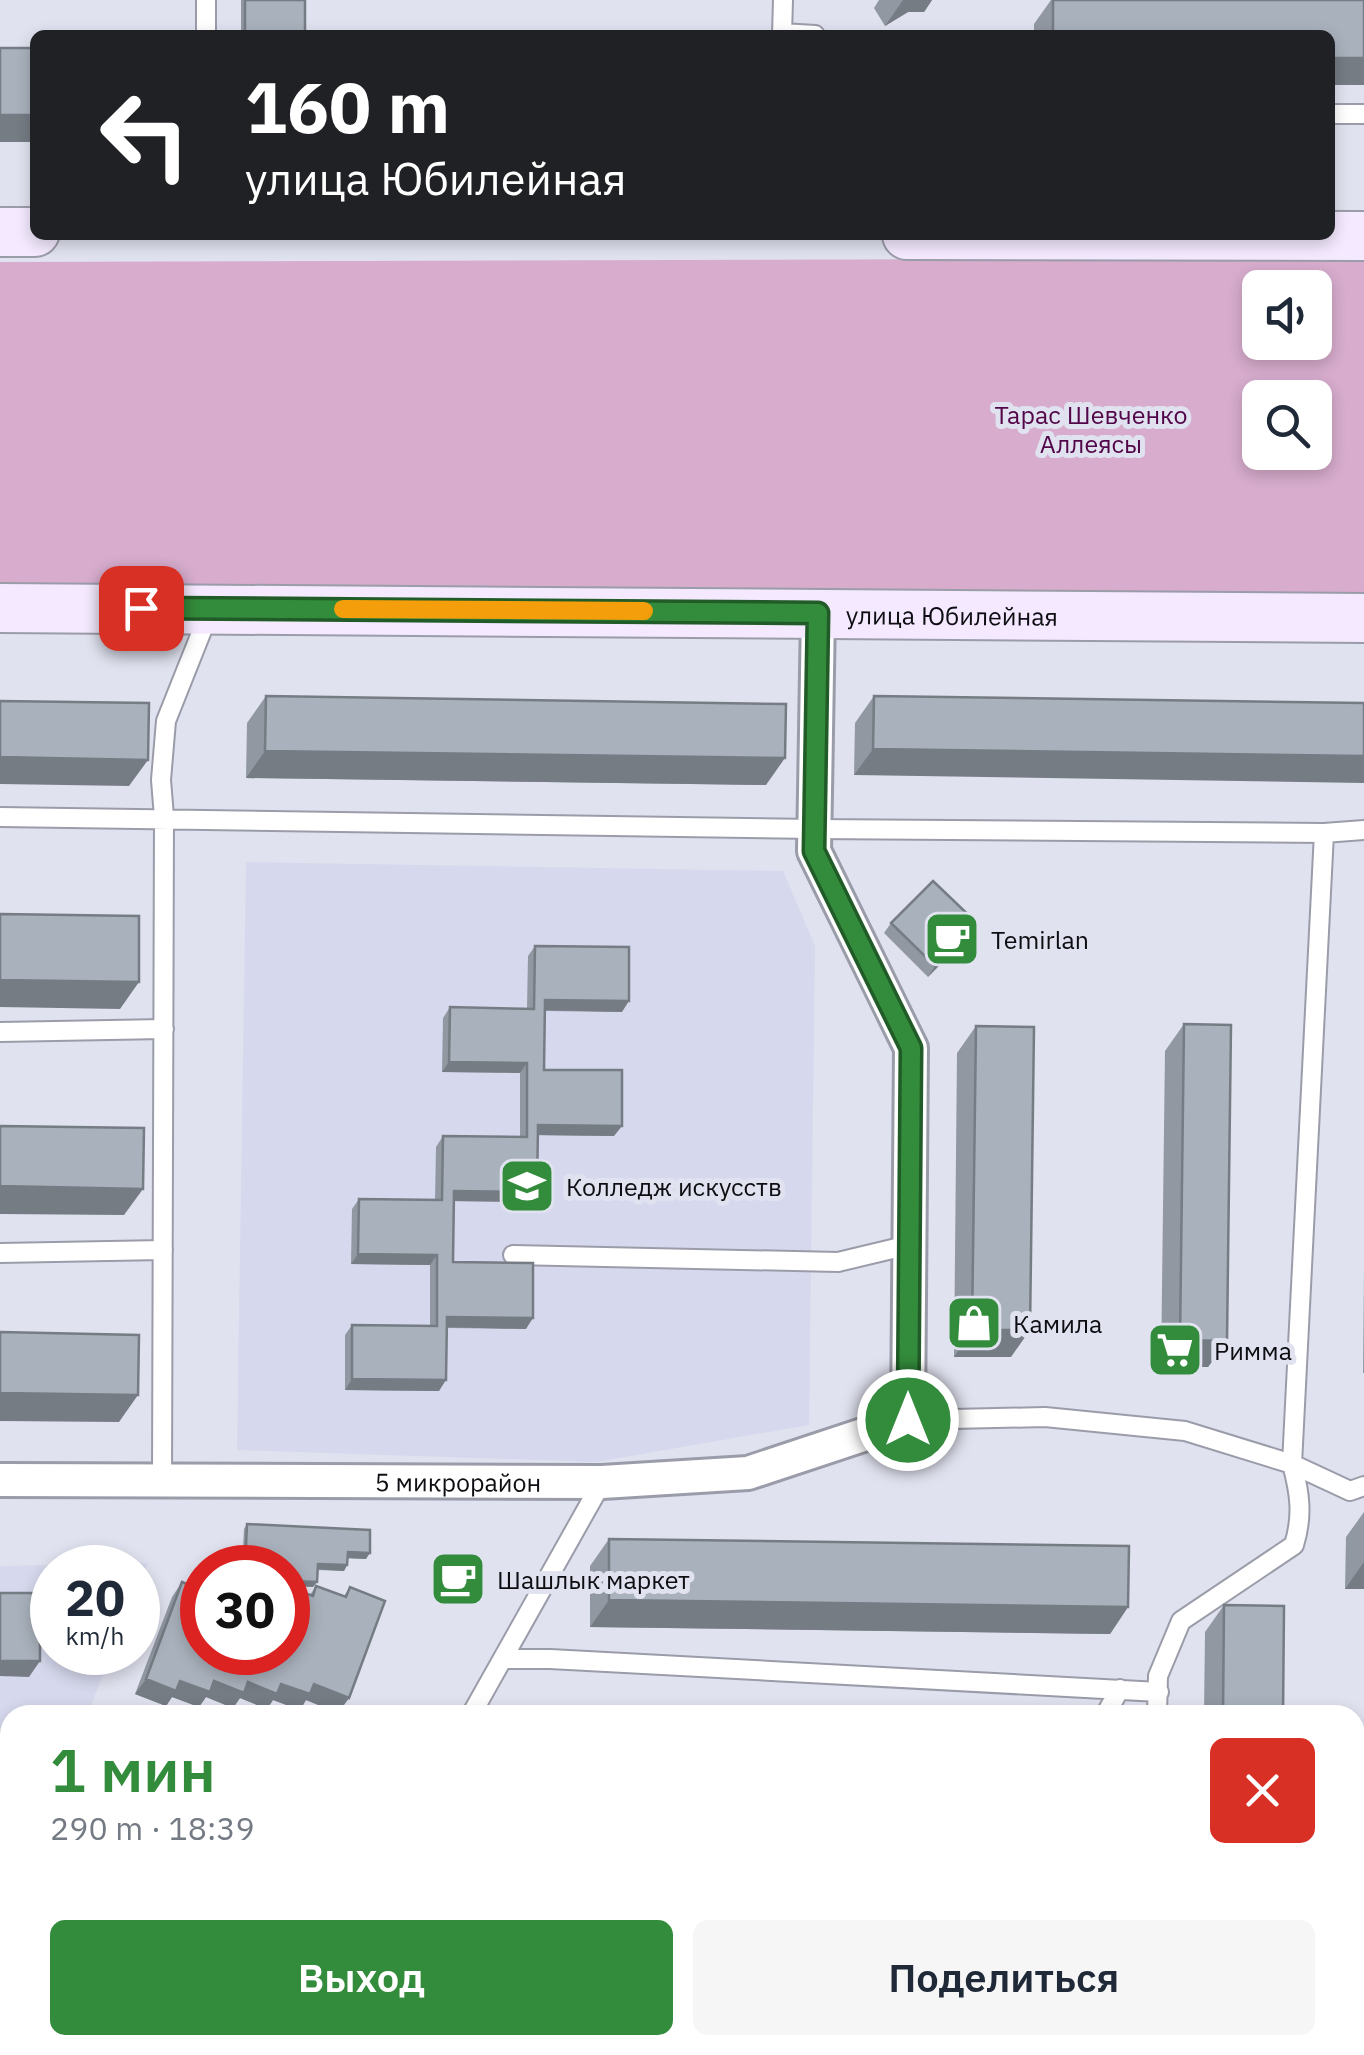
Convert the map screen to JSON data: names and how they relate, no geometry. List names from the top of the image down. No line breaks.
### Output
{"streets":{"street":["улица Юбилейная","5 микрорайон"]},"parks":["Тарас Шевченко Аллеясы"],"places":{"cafe":["Temirlan","Шашлык маркет"],"school or university":["Колледж искусств"],"shop":["Камила"],"supermarket":["Римма"]},"page":{"turn":["160 m","улица Юбилейная"],"speed":"20 km/h","limit":"30","heading":["1 мин","290 m · 18:39"],"buttons":["Выход","Поделиться"]}}
